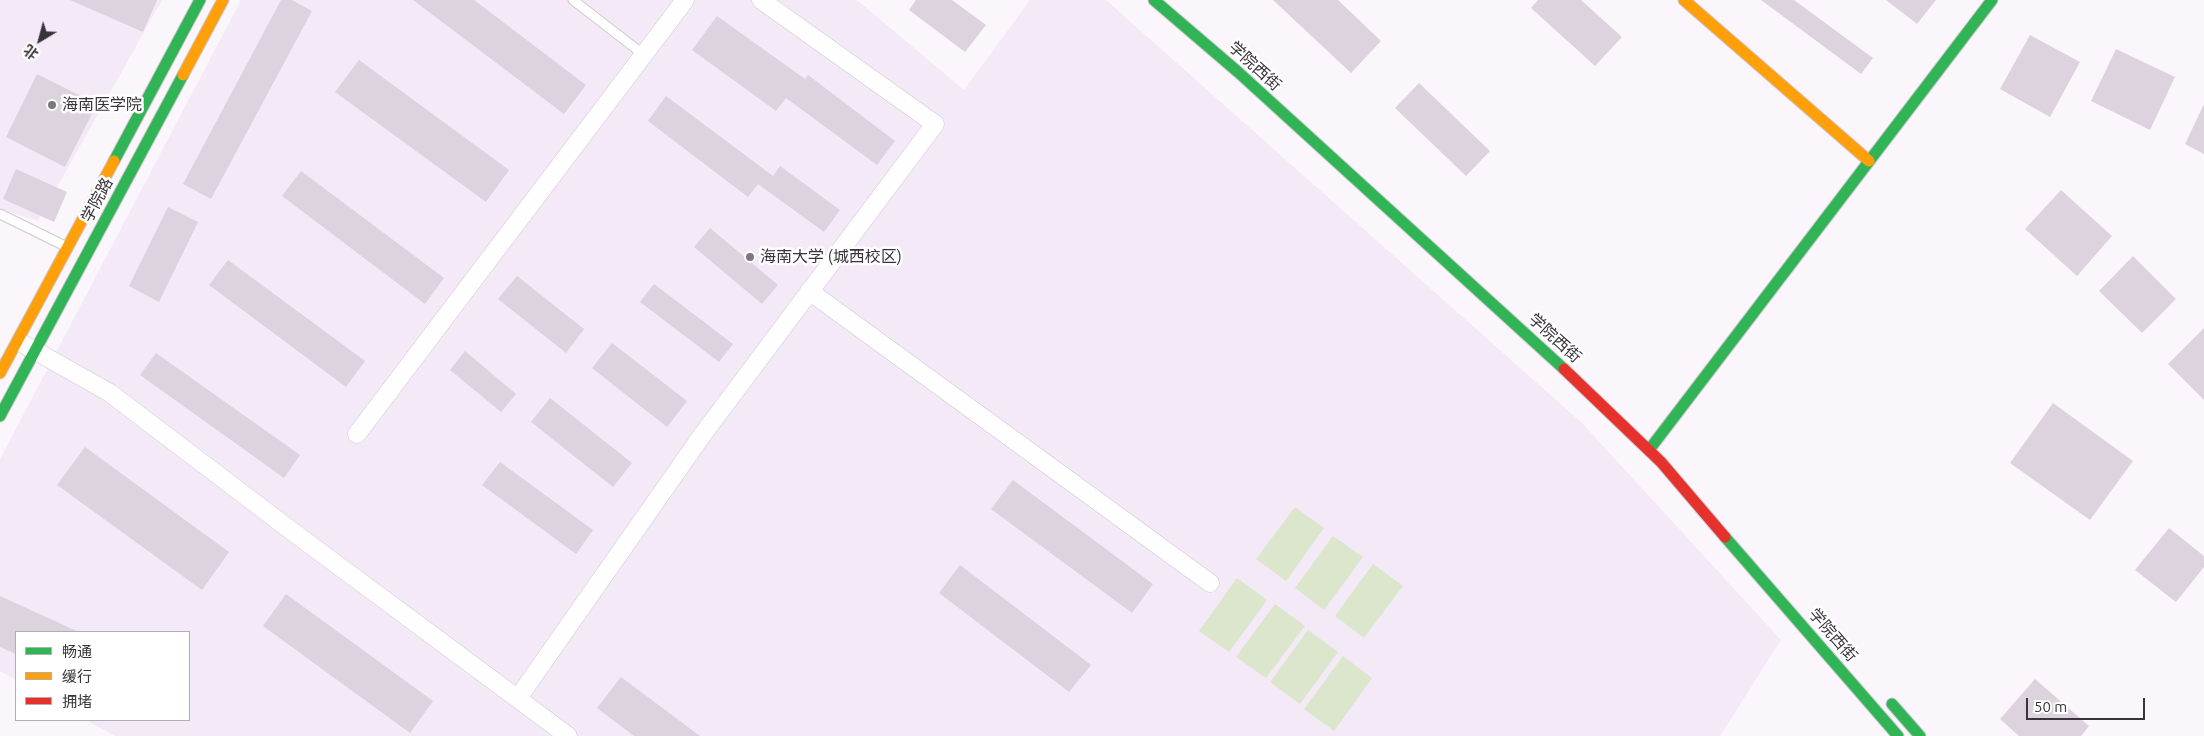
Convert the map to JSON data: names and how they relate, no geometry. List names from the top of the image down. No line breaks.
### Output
{"streets":{"main road":["学院西街","学院路"]},"places":["海南医学院","海南大学 (城西校区)"],"legend":["畅通","缓行","拥堵"],"scale_bar":"50 m","north":"bottom left"}
